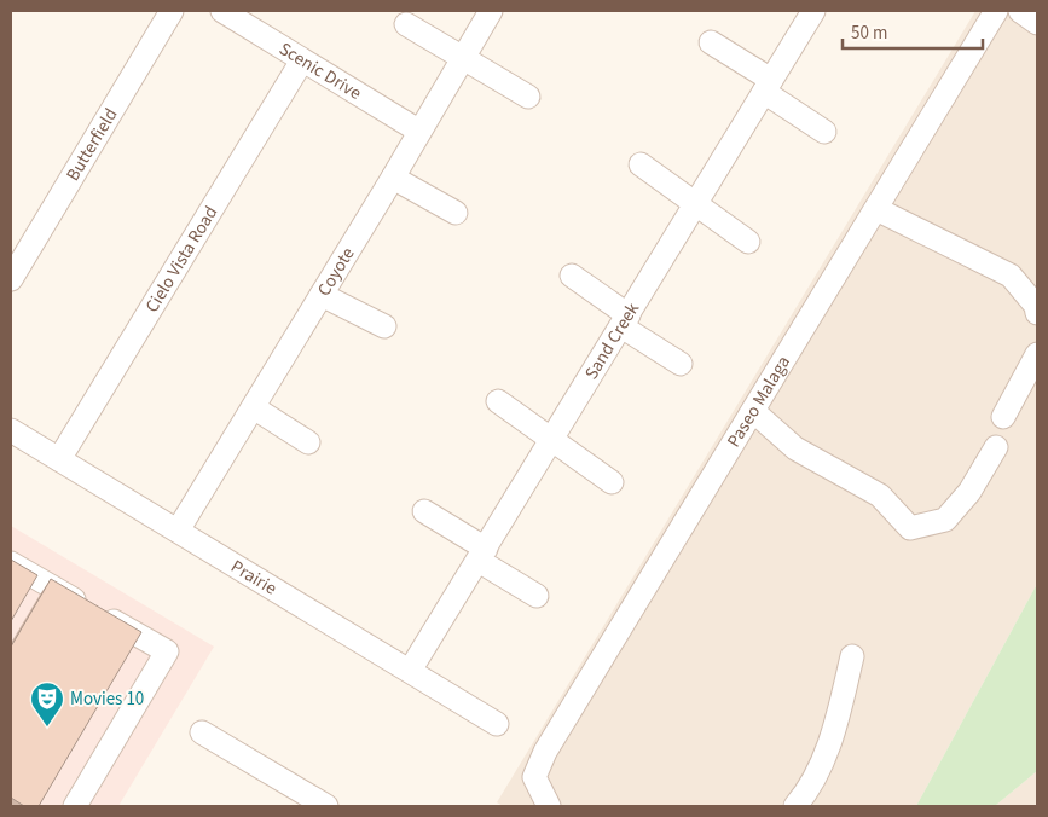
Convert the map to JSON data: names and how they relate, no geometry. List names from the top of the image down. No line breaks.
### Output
{"streets":{"street":["Scenic Drive","Butterfield","Cielo Vista Road","Coyote","Sand Creek","Paseo Malaga","Prairie"]},"crossings":[["Scenic Drive","Cielo Vista Road"],["Scenic Drive","Coyote"],["Cielo Vista Road","Prairie"],["Coyote","Prairie"],["Sand Creek","Prairie"]],"places":{"theatre":["Movies 10"]},"scale_bar":"50 m"}
